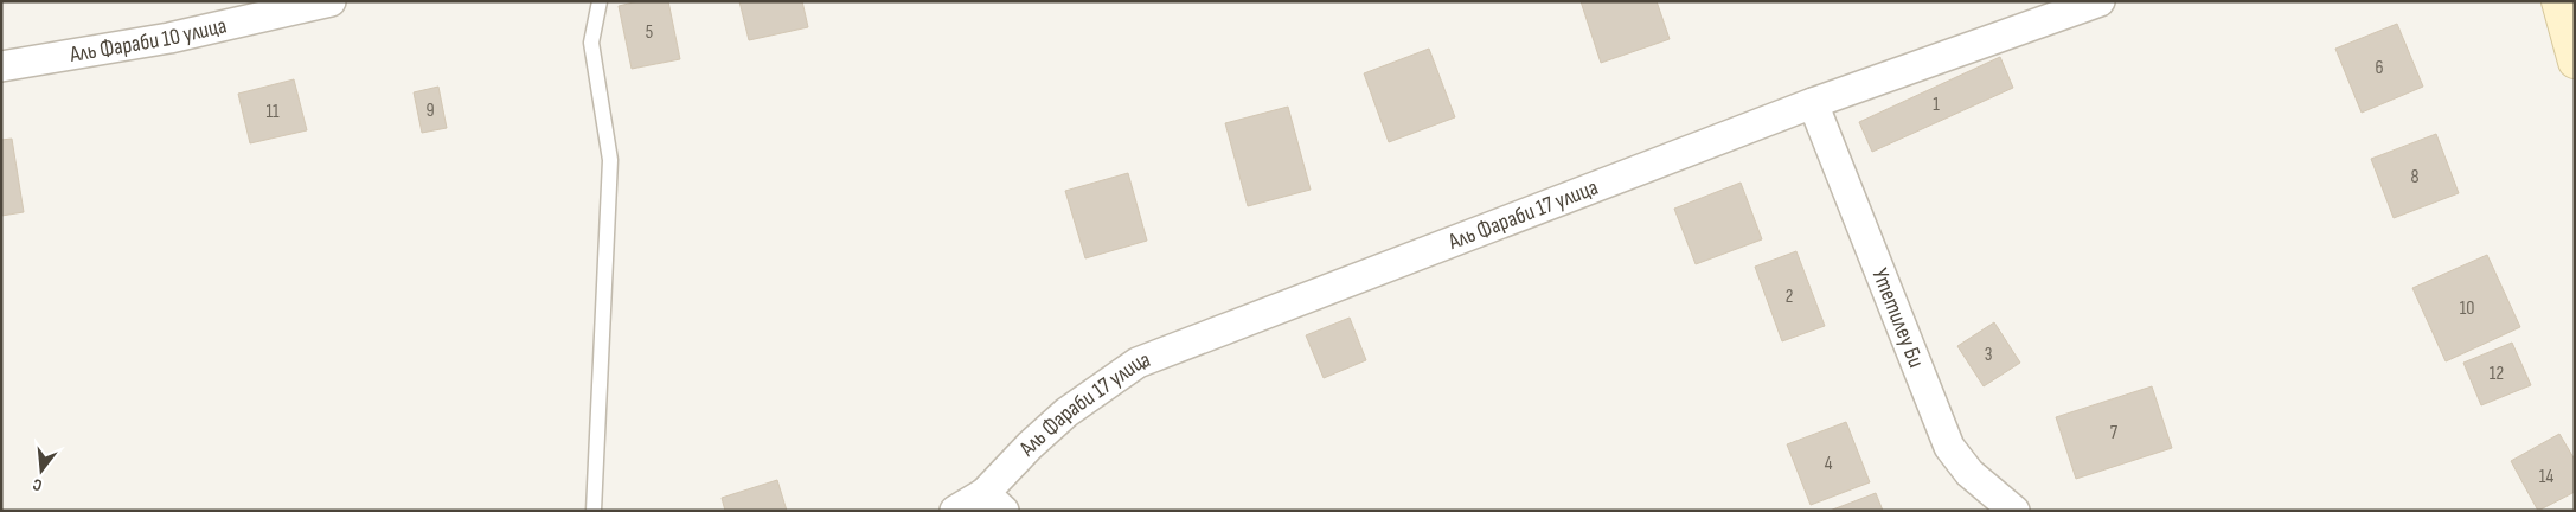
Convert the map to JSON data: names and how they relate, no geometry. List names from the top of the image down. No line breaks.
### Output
{"streets":{"street":["Аль Фараби 10 улица","Аль Фараби 17 улица","Утетилеу Би"]},"crossings":[["Аль Фараби 17 улица","Утетилеу Би"]],"house_numbers":["5","6","1","9","11","8","2","10","3","12","7","4","14"],"north":"bottom"}
